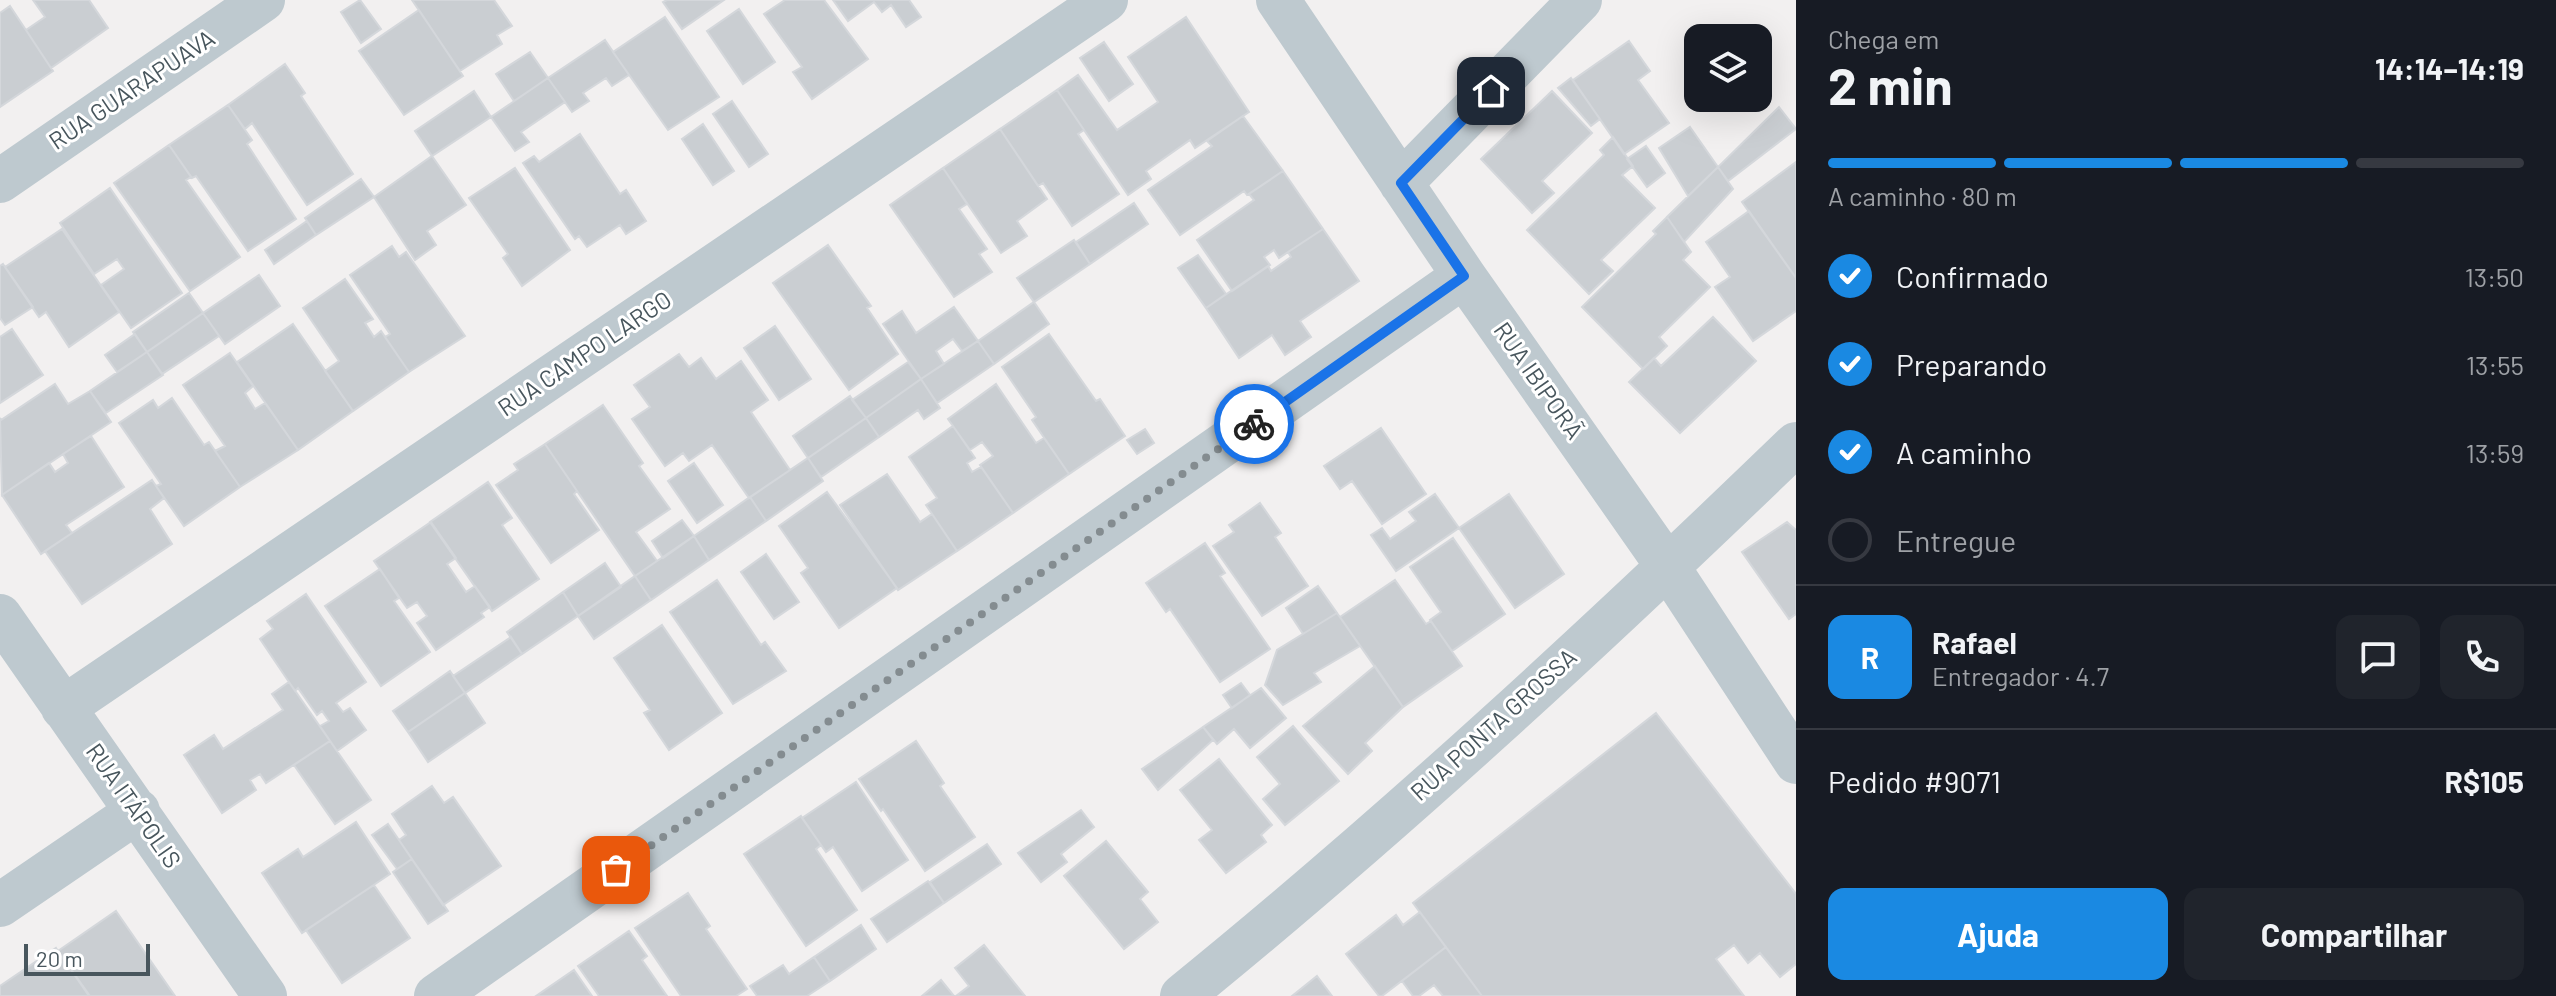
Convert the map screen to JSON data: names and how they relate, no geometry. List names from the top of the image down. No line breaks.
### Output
{"streets":{"street":["RUA GUARAPUAVA","RUA CAMPO LARGO","RUA IBIPORÃ","RUA PONTA GROSSA","RUA ITÁPOLIS"]},"crossings":[["RUA CAMPO LARGO","RUA ITÁPOLIS"],["RUA IBIPORÃ","RUA PONTA GROSSA"]],"scale_bar":"20 m","page":{"heading":["2 min","Chega em","14:14–14:19"],"panel":["Rafael","Entregador · 4.7","Pedido #9071","R$105"],"bar":"A caminho · 80 m","list":[["Confirmado","13:50"],["Preparando","13:55"],["A caminho","13:59"],"Entregue"],"round":"R","buttons":["Ajuda","Compartilhar"],"scale":"20 m"}}
